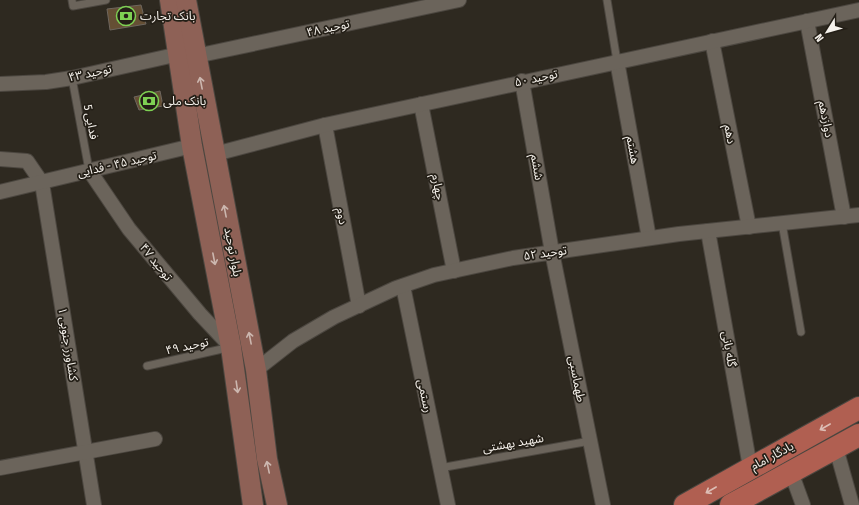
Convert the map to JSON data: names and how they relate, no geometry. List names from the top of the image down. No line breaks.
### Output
{"streets":{"main road":["بلوار توحید","یادگار امام"],"street":["توحید ۴۸","توحید ۴۳","توحید ۵۰","دوازدهم","دهم","هشتم","توحید ۴۵ - فدایی","ششم","چهارم","دوم","توحید ۵۲","توحید ۴۷","کشاورز جنوبی ۱","گله بانی","طهماسبی","رستمی"],"lane":["فدایی 5","توحید ۴۹","شهید بهشتی"]},"crossings":[["توحید ۴۸","توحید ۴۳"],["توحید ۴۸","بلوار توحید"],["توحید ۴۳","فدایی 5"],["توحید ۴۳","بلوار توحید"],["توحید ۵۰","دوازدهم"],["توحید ۵۰","دهم"],["توحید ۵۰","هشتم"],["توحید ۵۰","ششم"],["توحید ۵۰","چهارم"],["توحید ۵۰","دوم"],["توحید ۵۰","بلوار توحید"],["دوازدهم","توحید ۵۲"],["فدایی 5","توحید ۴۵ - فدایی"],["فدایی 5","توحید ۴۷"],["دهم","توحید ۵۲"],["هشتم","توحید ۵۲"],["توحید ۴۵ - فدایی","بلوار توحید"],["توحید ۴۵ - فدایی","توحید ۴۷"],["توحید ۴۵ - فدایی","کشاورز جنوبی ۱"],["ششم","توحید ۵۲"],["ششم","طهماسبی"],["چهارم","توحید ۵۲"],["دوم","توحید ۵۲"],["بلوار توحید","توحید ۵۲"],["بلوار توحید","توحید ۴۷"],["بلوار توحید","توحید ۴۹"],["توحید ۵۲","گله بانی"],["توحید ۵۲","طهماسبی"],["توحید ۵۲","رستمی"],["توحید ۴۷","توحید ۴۹"],["گله بانی","یادگار امام"],["طهماسبی","شهید بهشتی"],["رستمی","شهید بهشتی"]],"places":{"bank":["بانک تجارت","بانک ملی"]},"north":"bottom left"}
